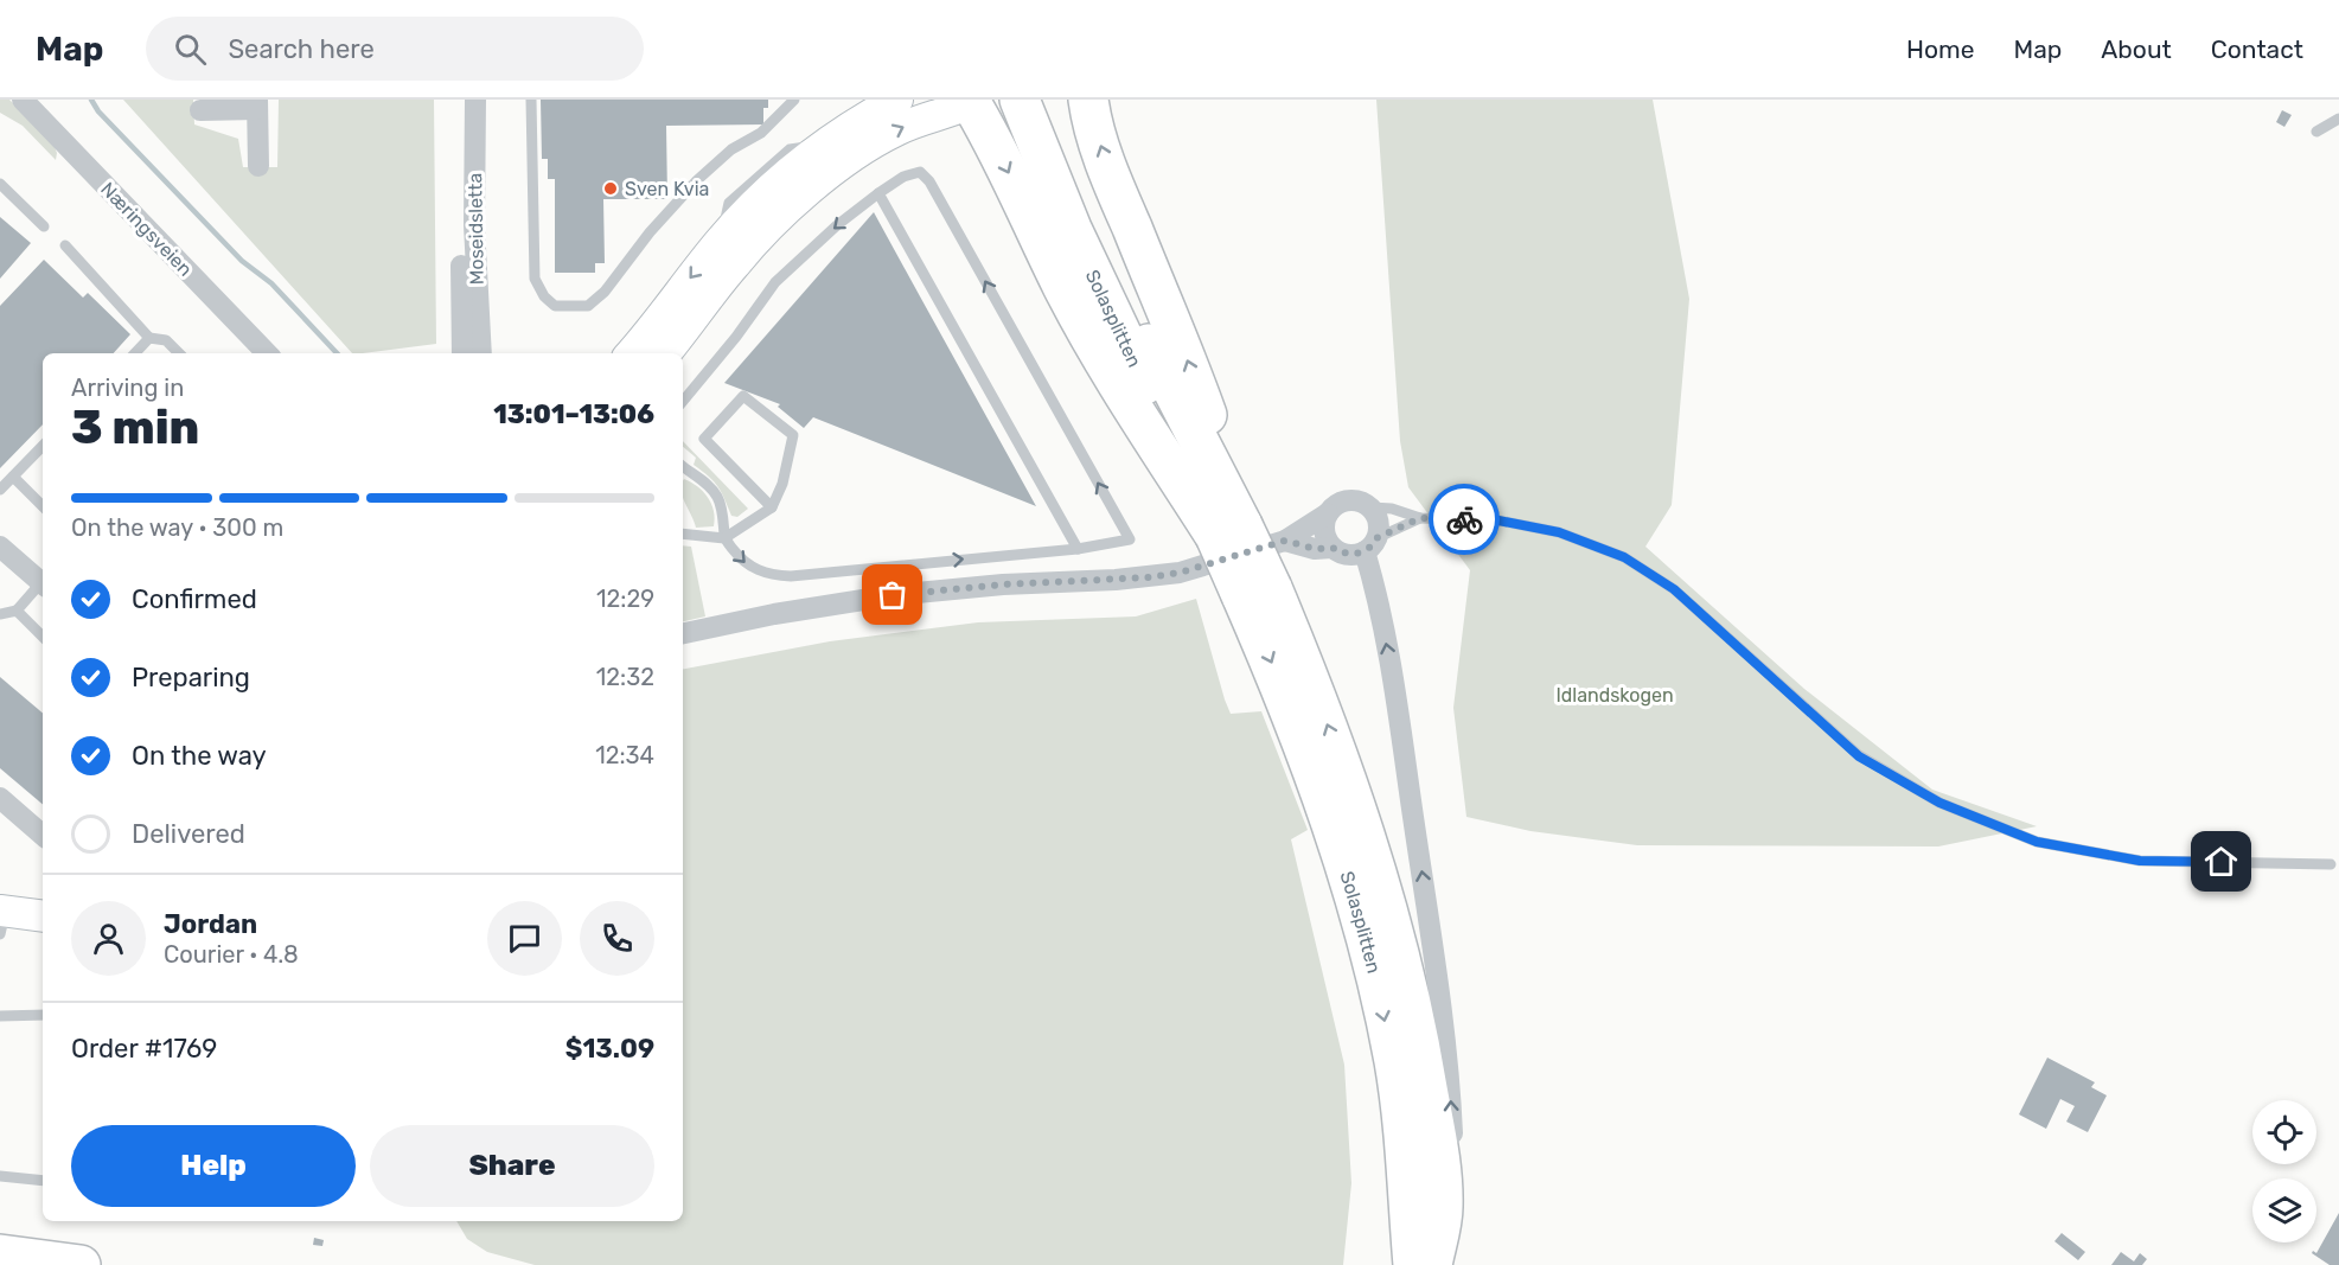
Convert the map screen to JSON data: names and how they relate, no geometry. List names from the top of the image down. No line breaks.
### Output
{"streets":{"highway":["Solasplitten"],"street":["Næringsveien","Moseidsletta"]},"parks":["Idlandskogen"],"places":["Sven Kvia"],"page":{"header":"Map","search":"Search here","nav":["Home","Map","About","Contact"],"heading":["3 min","Arriving in","13:01–13:06"],"panel":["Jordan","Courier · 4.8","Order #1769","$13.09"],"bar":"On the way · 300 m","list":[["Confirmed","12:29"],["Preparing","12:32"],["On the way","12:34"],"Delivered"],"buttons":["Help","Share"]}}
